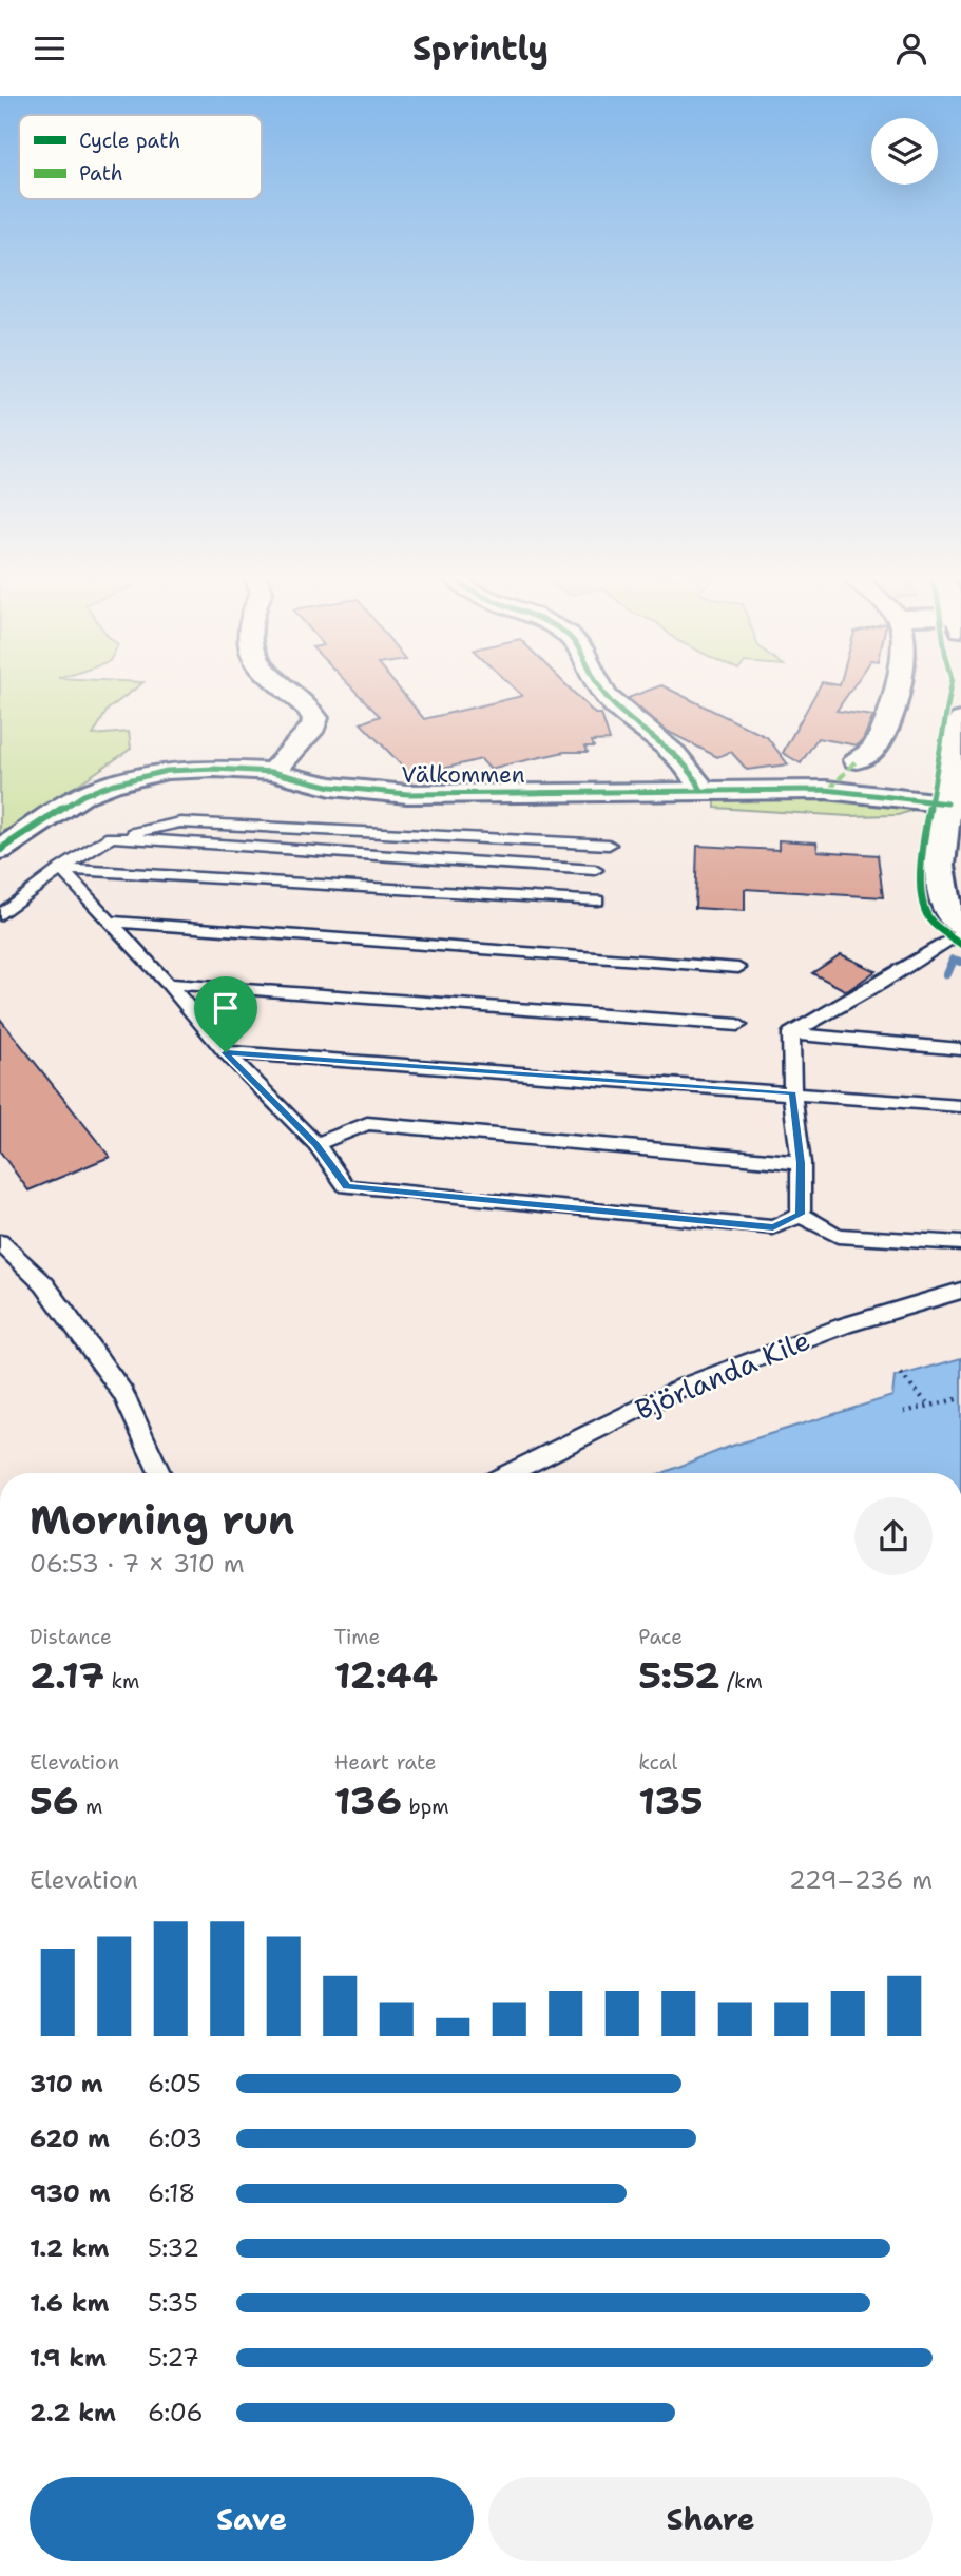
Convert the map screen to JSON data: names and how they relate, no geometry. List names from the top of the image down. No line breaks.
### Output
{"streets":{"street":["Välkommen"],"lane":["Björlanda Kile"]},"legend":["Cycle path","Path"],"page":{"header":"Sprintly","heading":["Morning run","06:53 · 7 × 310 m"],"stats":[["Distance","2.17 km"],["Time","12:44"],["Pace","5:52 /km"],["Elevation","56 m"],["Heart rate","136 bpm"],["kcal","135"]],"chart":["Elevation","229–236 m"],"list":[{"name":"310 m","note":"6:05"},{"name":"620 m","note":"6:03"},{"name":"930 m","note":"6:18"},{"name":"1.2 km","note":"5:32"},{"name":"1.6 km","note":"5:35"},{"name":"1.9 km","note":"5:27"},{"name":"2.2 km","note":"6:06"}],"buttons":["Save","Share"]}}
